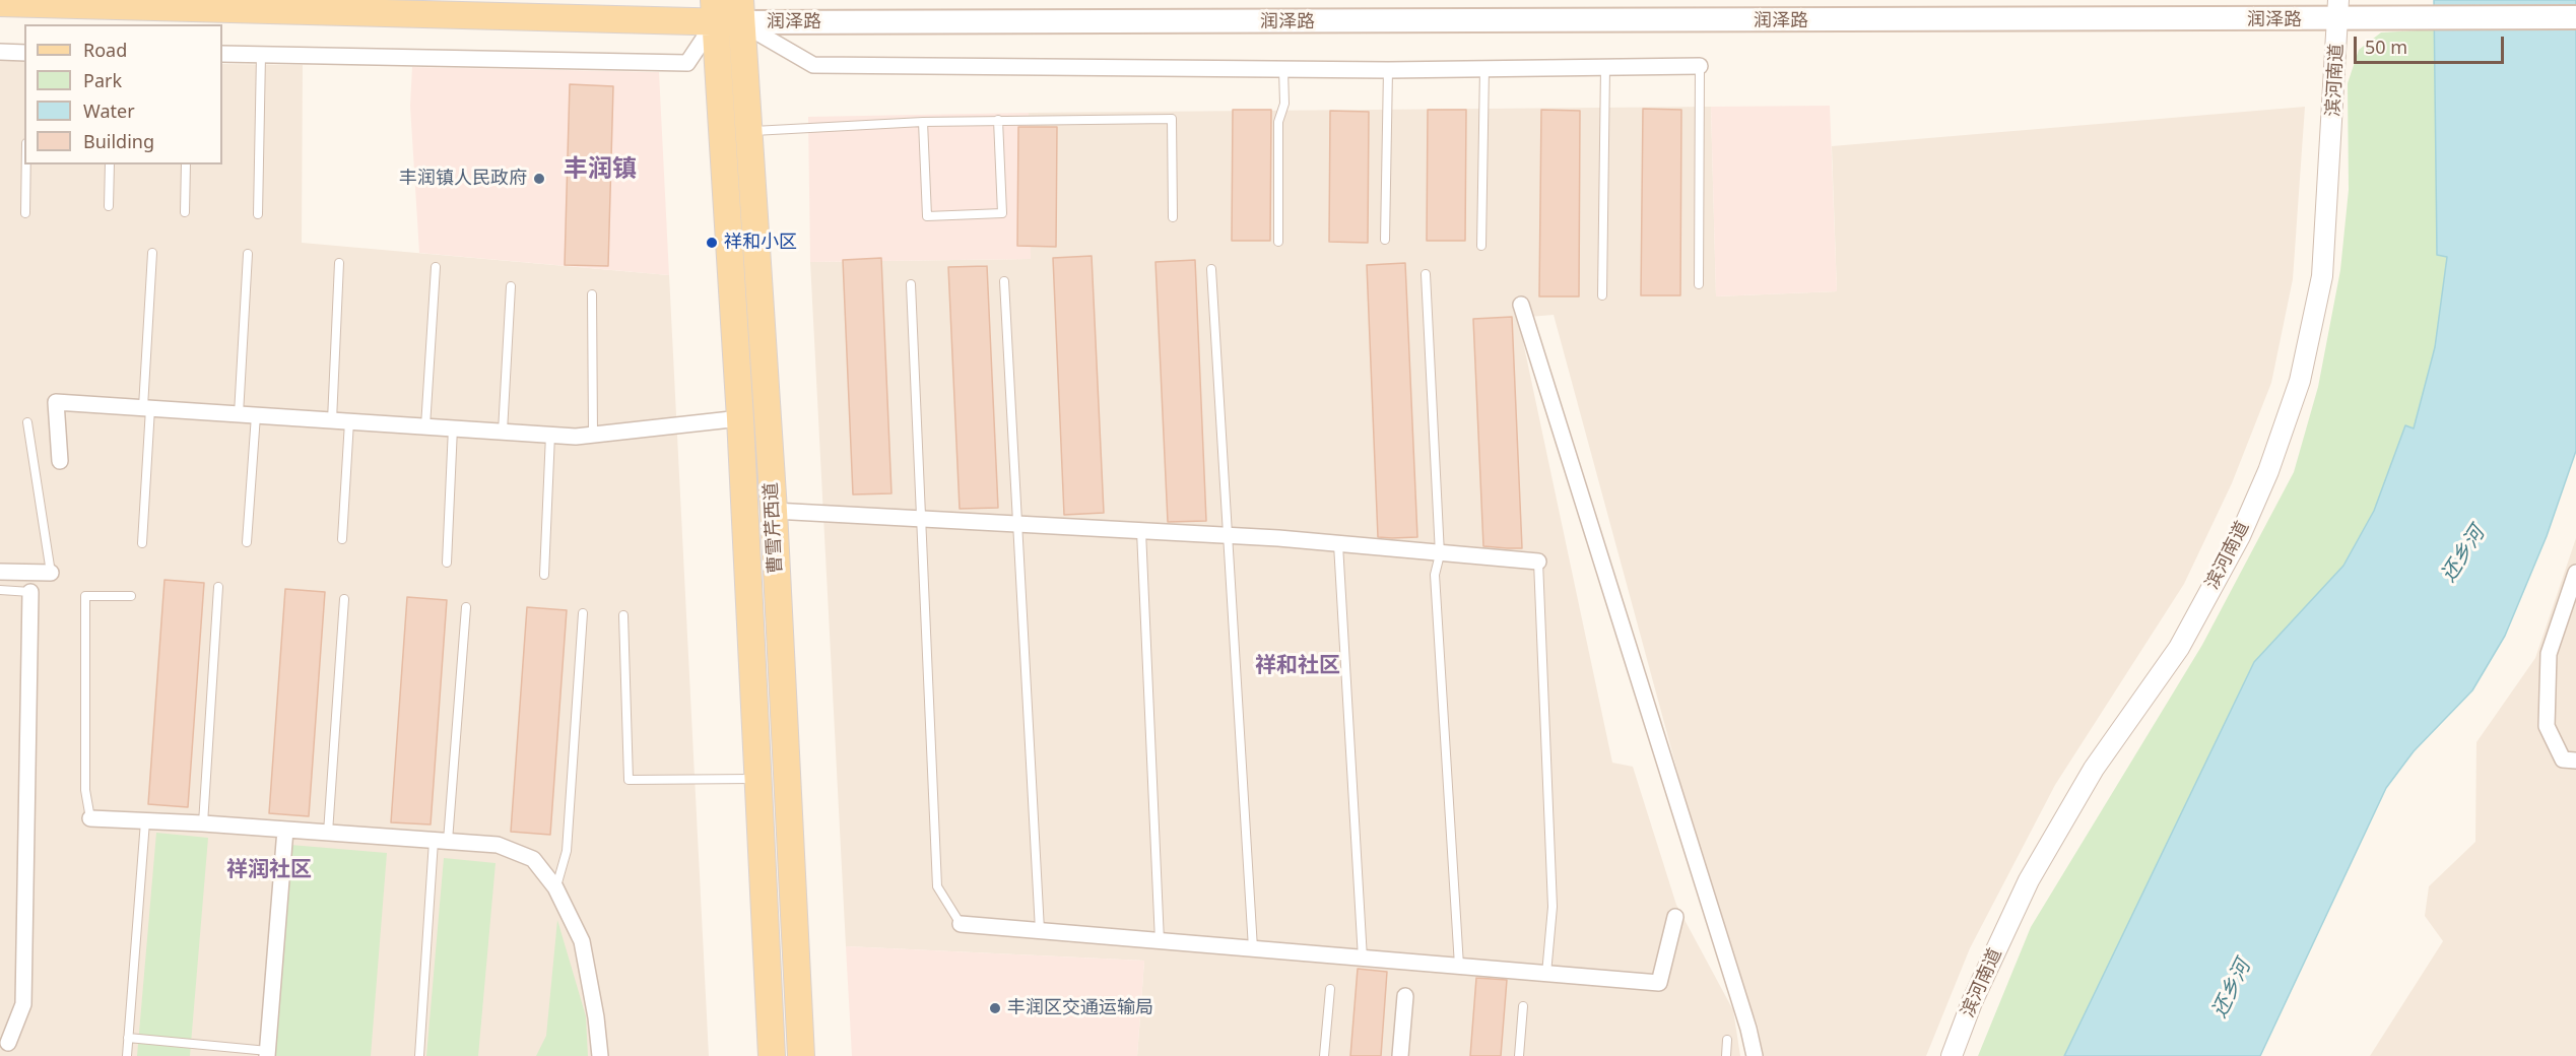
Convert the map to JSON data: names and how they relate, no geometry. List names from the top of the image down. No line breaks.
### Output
{"streets":{"main road":["润泽路","曹雪芹西道"],"street":["滨河南道"]},"crossings":[["润泽路","滨河南道"],["润泽路","曹雪芹西道"]],"districts":["丰润镇","祥和社区","祥润社区"],"water":["还乡河"],"places":["丰润镇人民政府","祥和小区","丰润区交通运输局"],"legend":["Road","Park","Water","Building"],"scale_bar":"50 m"}
